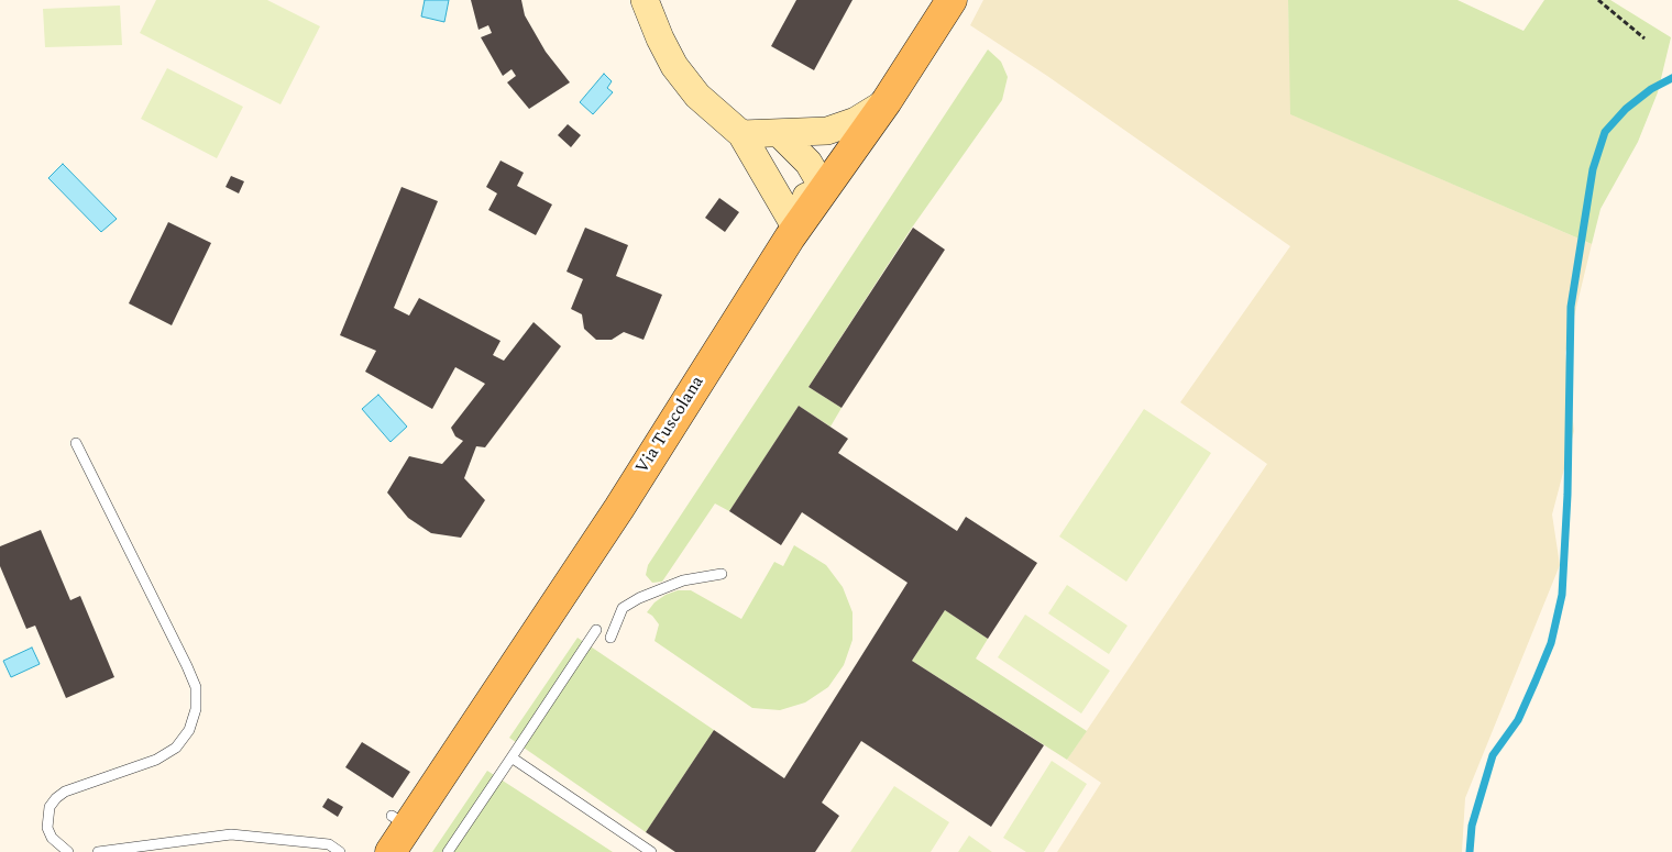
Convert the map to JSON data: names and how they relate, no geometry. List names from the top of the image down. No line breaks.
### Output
{"streets":{"main road":["Via Tuscolana"]}}
